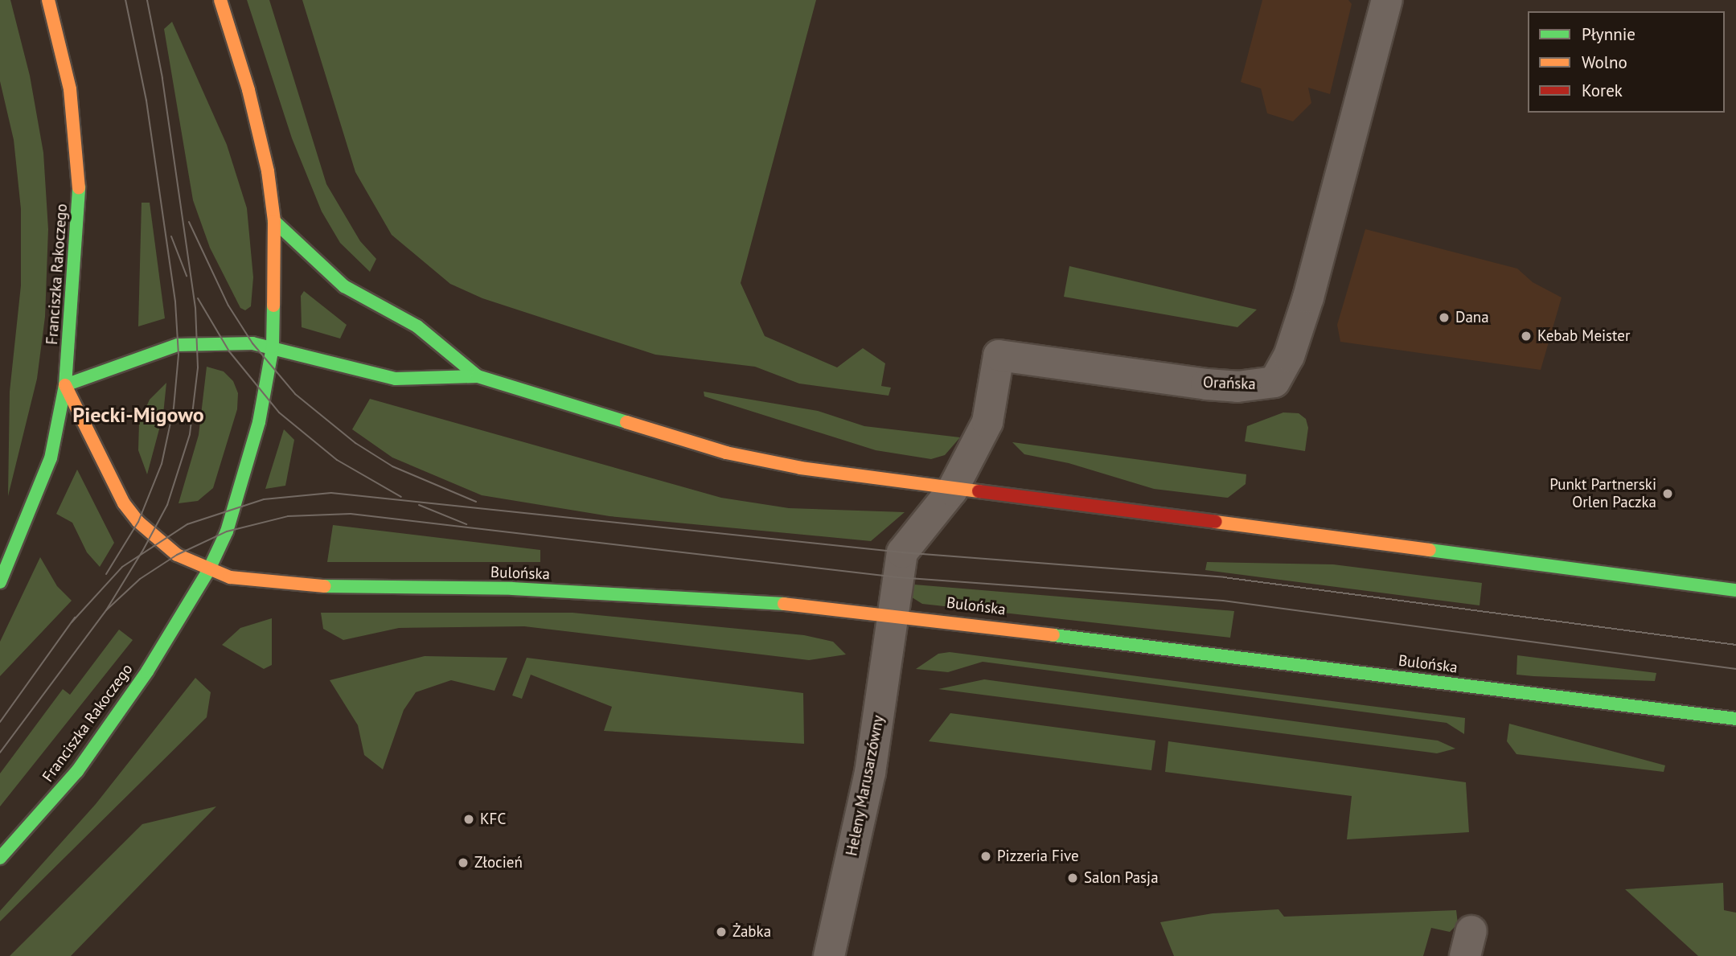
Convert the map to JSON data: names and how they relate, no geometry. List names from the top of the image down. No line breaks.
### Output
{"streets":{"main road":["Franciszka Rakoczego","Bulońska"],"street":["Orańska","Heleny Marusarzówny"]},"crossings":[["Franciszka Rakoczego","Bulońska"],["Orańska","Heleny Marusarzówny"],["Bulońska","Heleny Marusarzówny"]],"districts":["Piecki-Migowo"],"places":["Dana","Kebab Meister","Punkt Partnerski Orlen Paczka","KFC","Pizzeria Five","Złocień","Salon Pasja","Żabka"],"legend":["Płynnie","Wolno","Korek"]}
